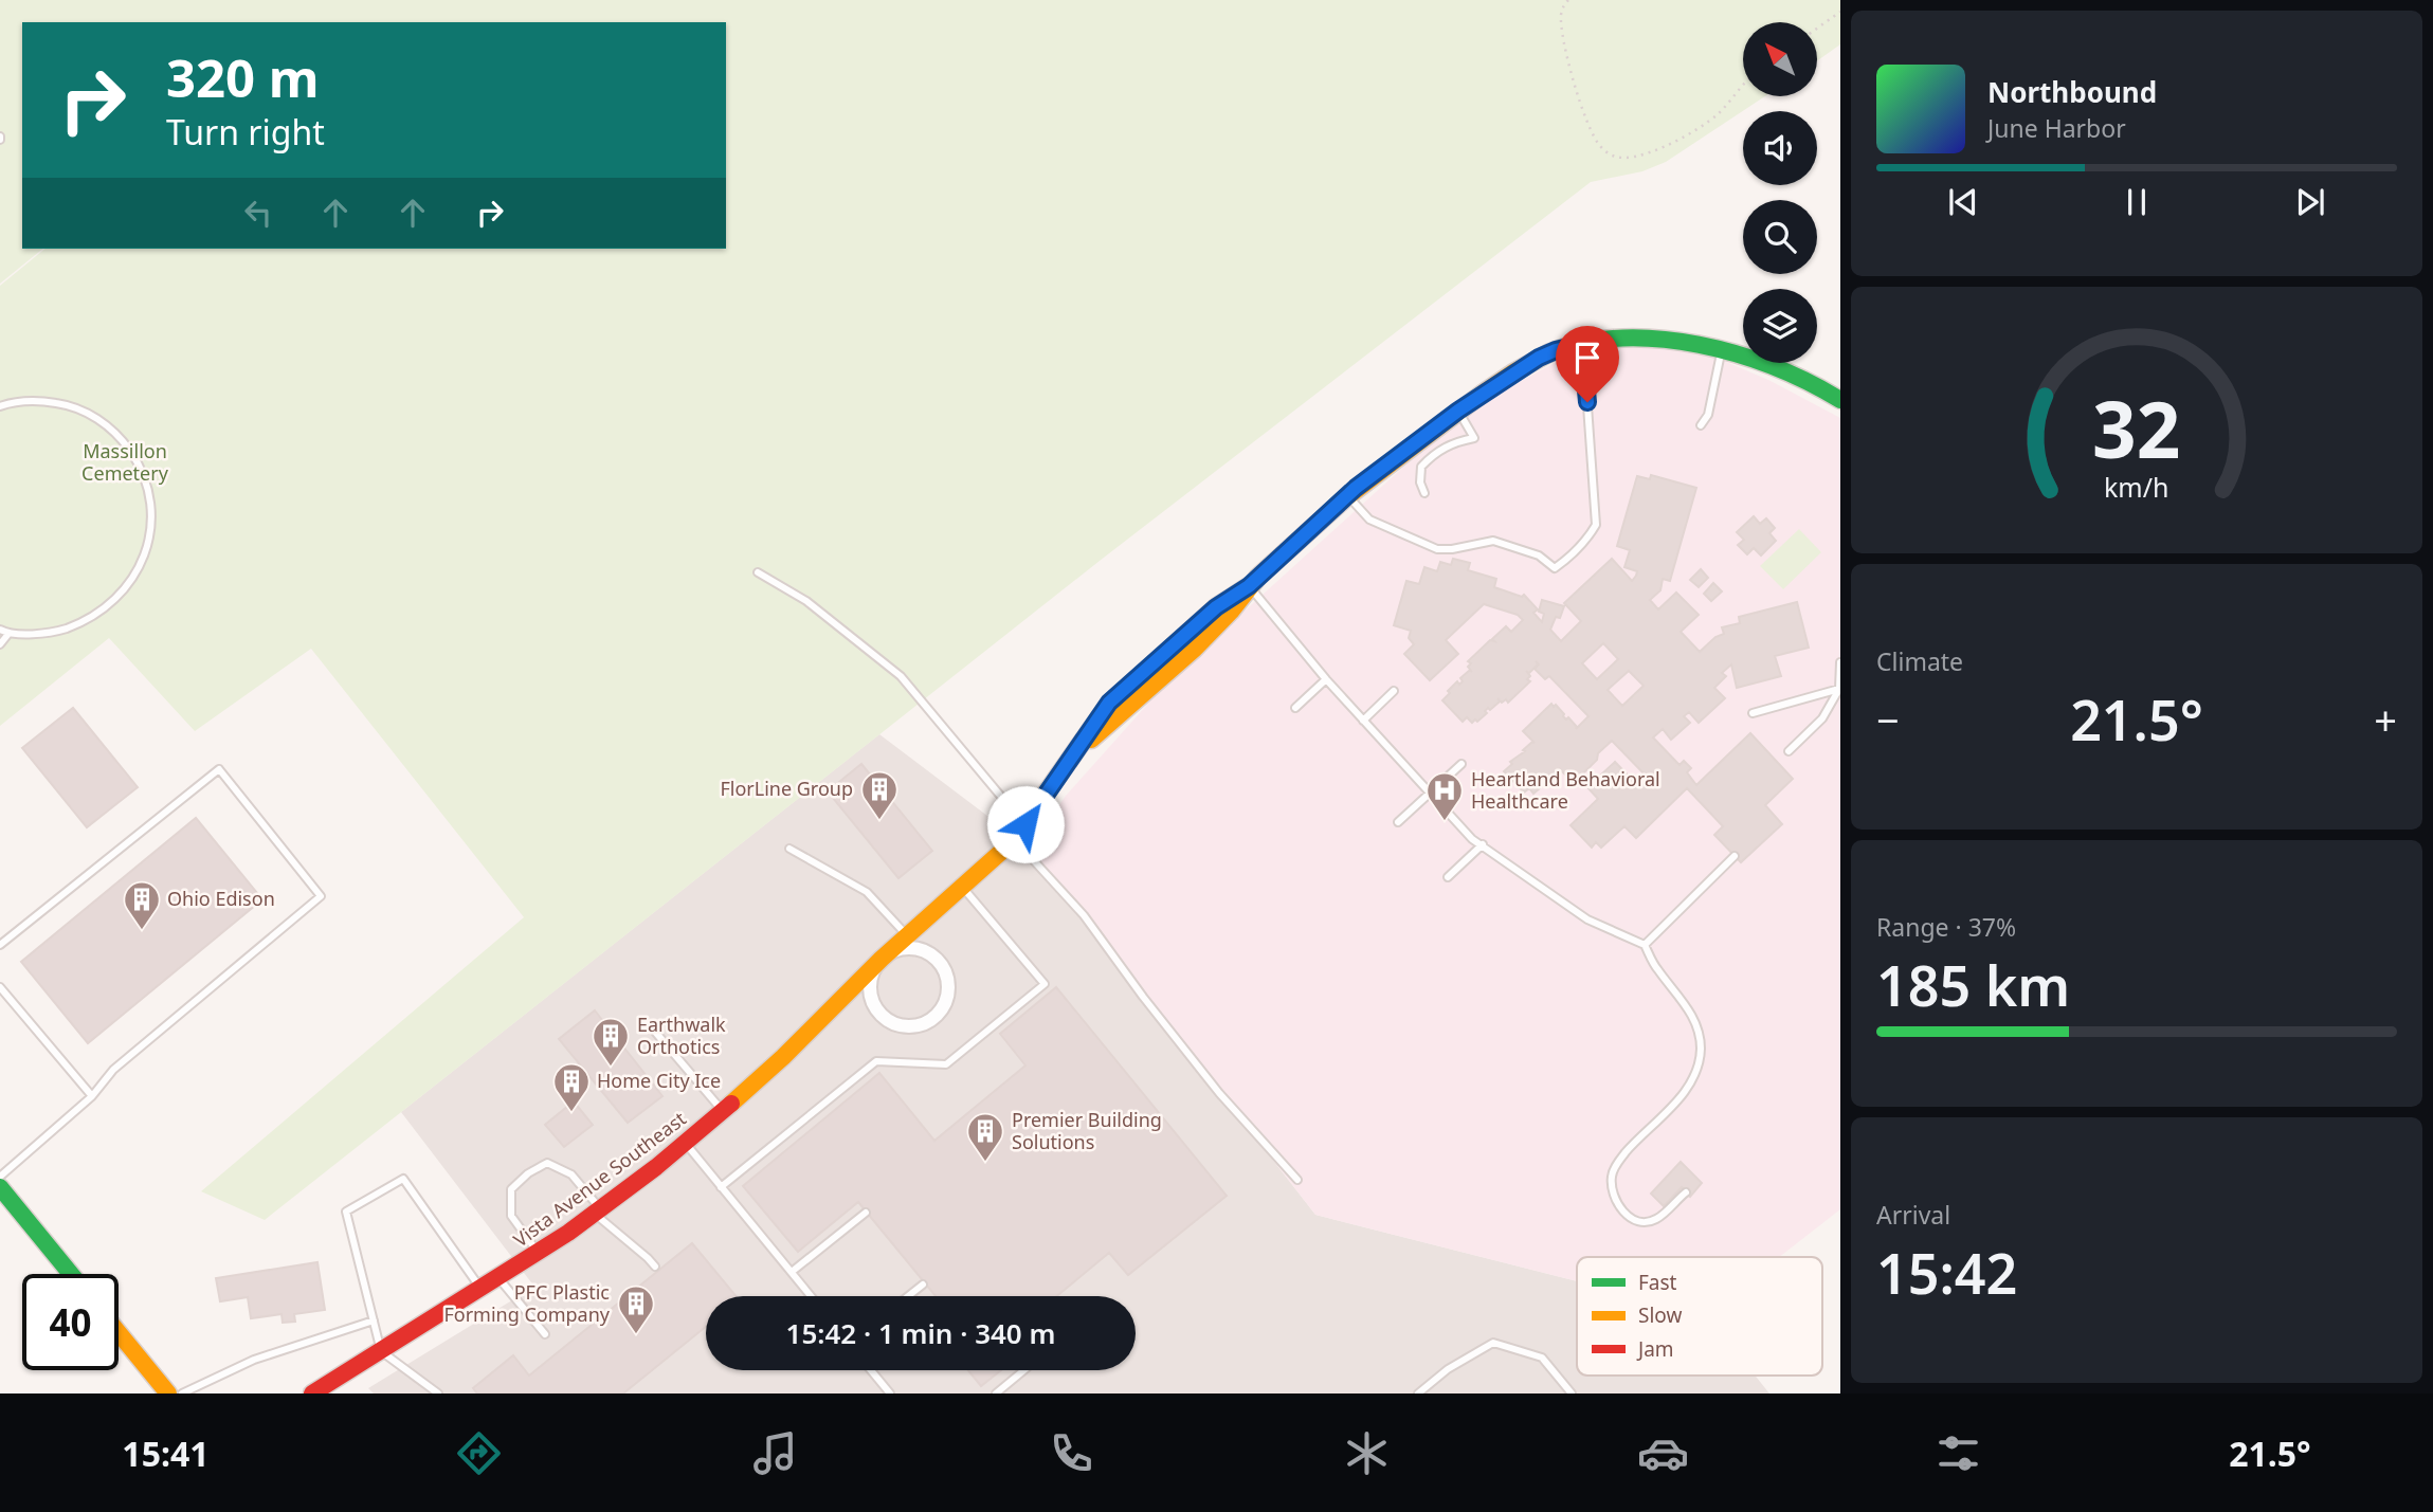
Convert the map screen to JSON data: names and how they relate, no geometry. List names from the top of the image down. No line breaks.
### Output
{"streets":{"street":["Vista Avenue Southeast"]},"parks":["Massillon Cemetery"],"places":{"building":["FlorLine Group","Ohio Edison","Earthwalk Orthotics","Home City Ice","Premier Building Solutions","PFC Plastic Forming Company"],"hospital":["Heartland Behavioral Healthcare"]},"legend":["Fast","Slow","Jam"],"north":"top left","page":{"turn":["320 m","Turn right"],"song":["Northbound","June Harbor"],"tile":["Climate",["Range · 37%","185 km"],["Arrival","15:42"]],"heat":["−","21.5°","+"],"limit":"40","trip":"15:42 · 1 min · 340 m","tabs":["15:41","21.5°"],"gauge":["32","km/h"]}}
